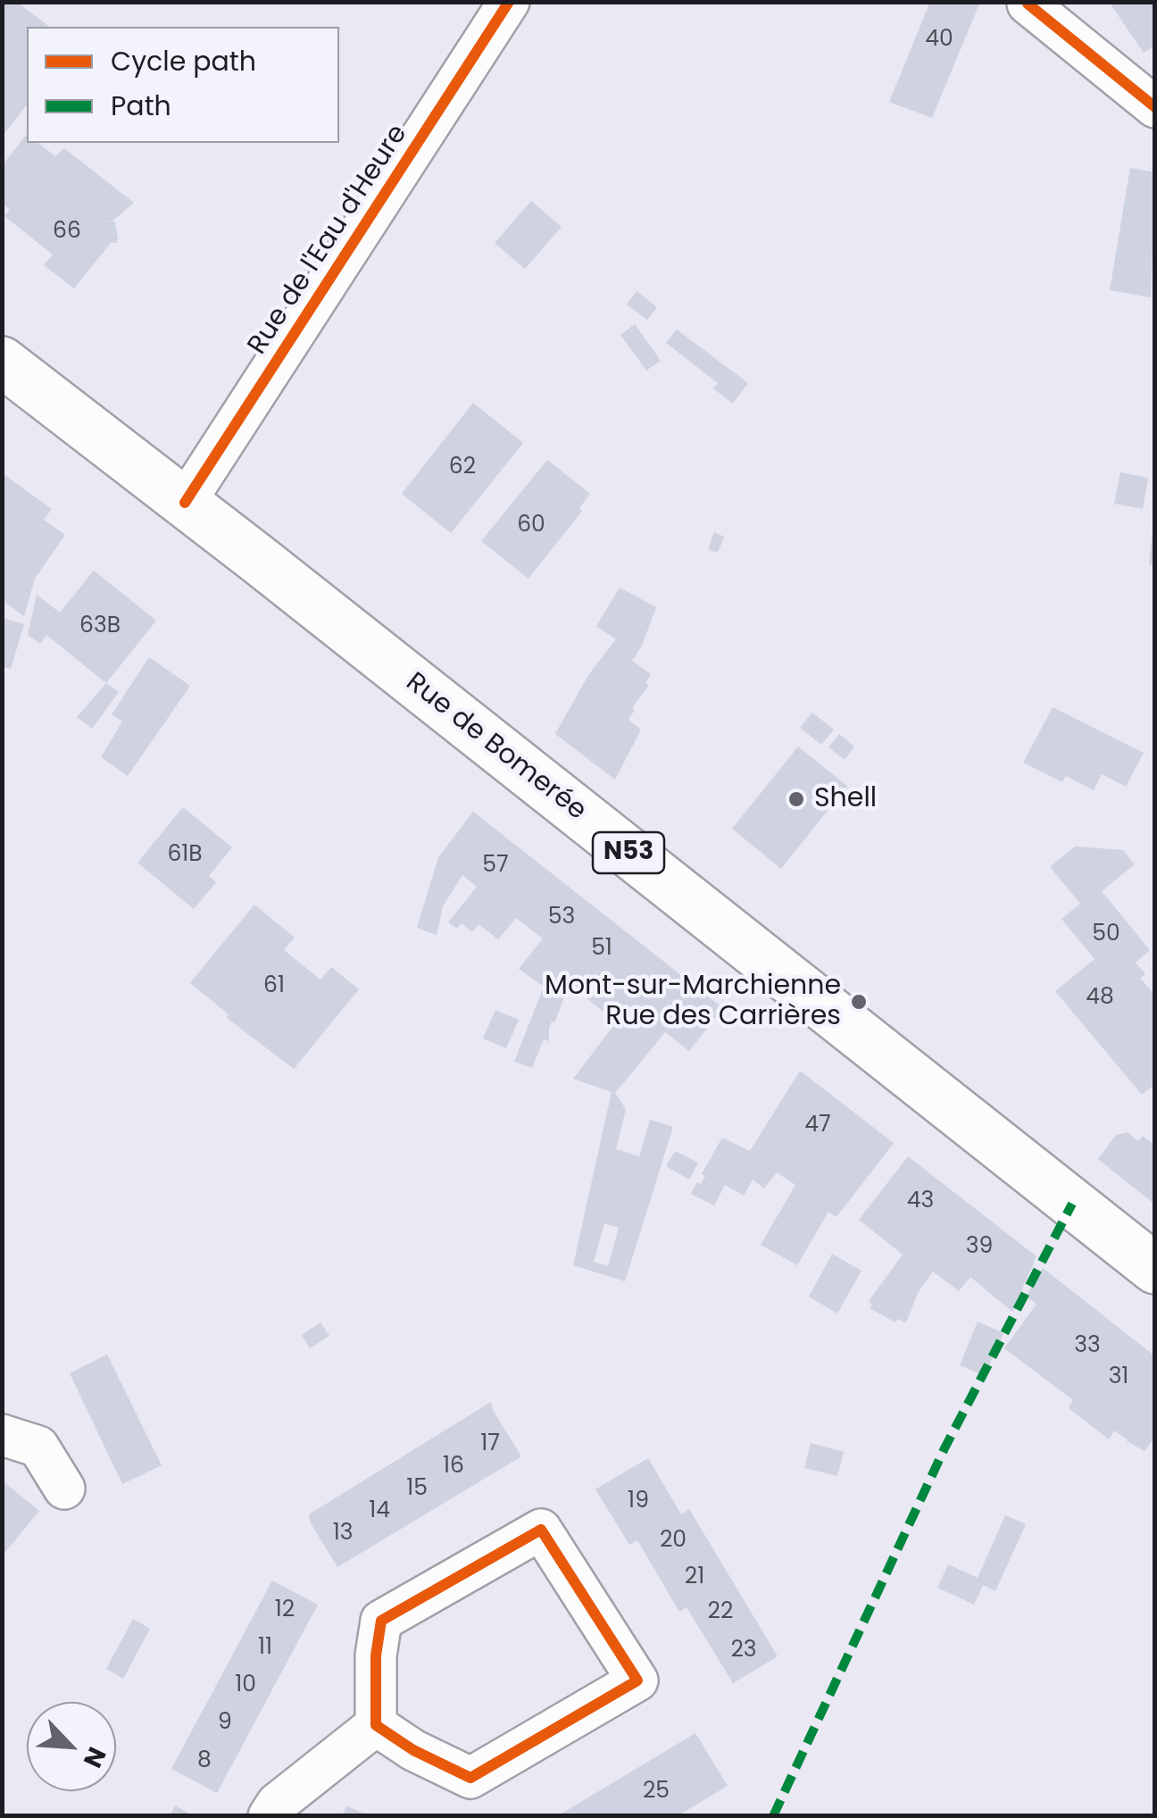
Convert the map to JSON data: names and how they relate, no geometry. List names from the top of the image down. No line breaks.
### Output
{"streets":{"main road":["Rue de Bomerée","N53"],"street":["Rue de l'Eau d'Heure"]},"crossings":[["Rue de l'Eau d'Heure","Rue de Bomerée"]],"places":["Shell","Mont-sur-Marchienne Rue des Carrières"],"house_numbers":["40","66","62","60","63B","61B","57","53","50","51","61","48","47","43","39","33","31","17","16","15","19","14","13","20","21","12","22","11","23","10","9","8","25"],"legend":["Cycle path","Path"],"north":"bottom right"}
